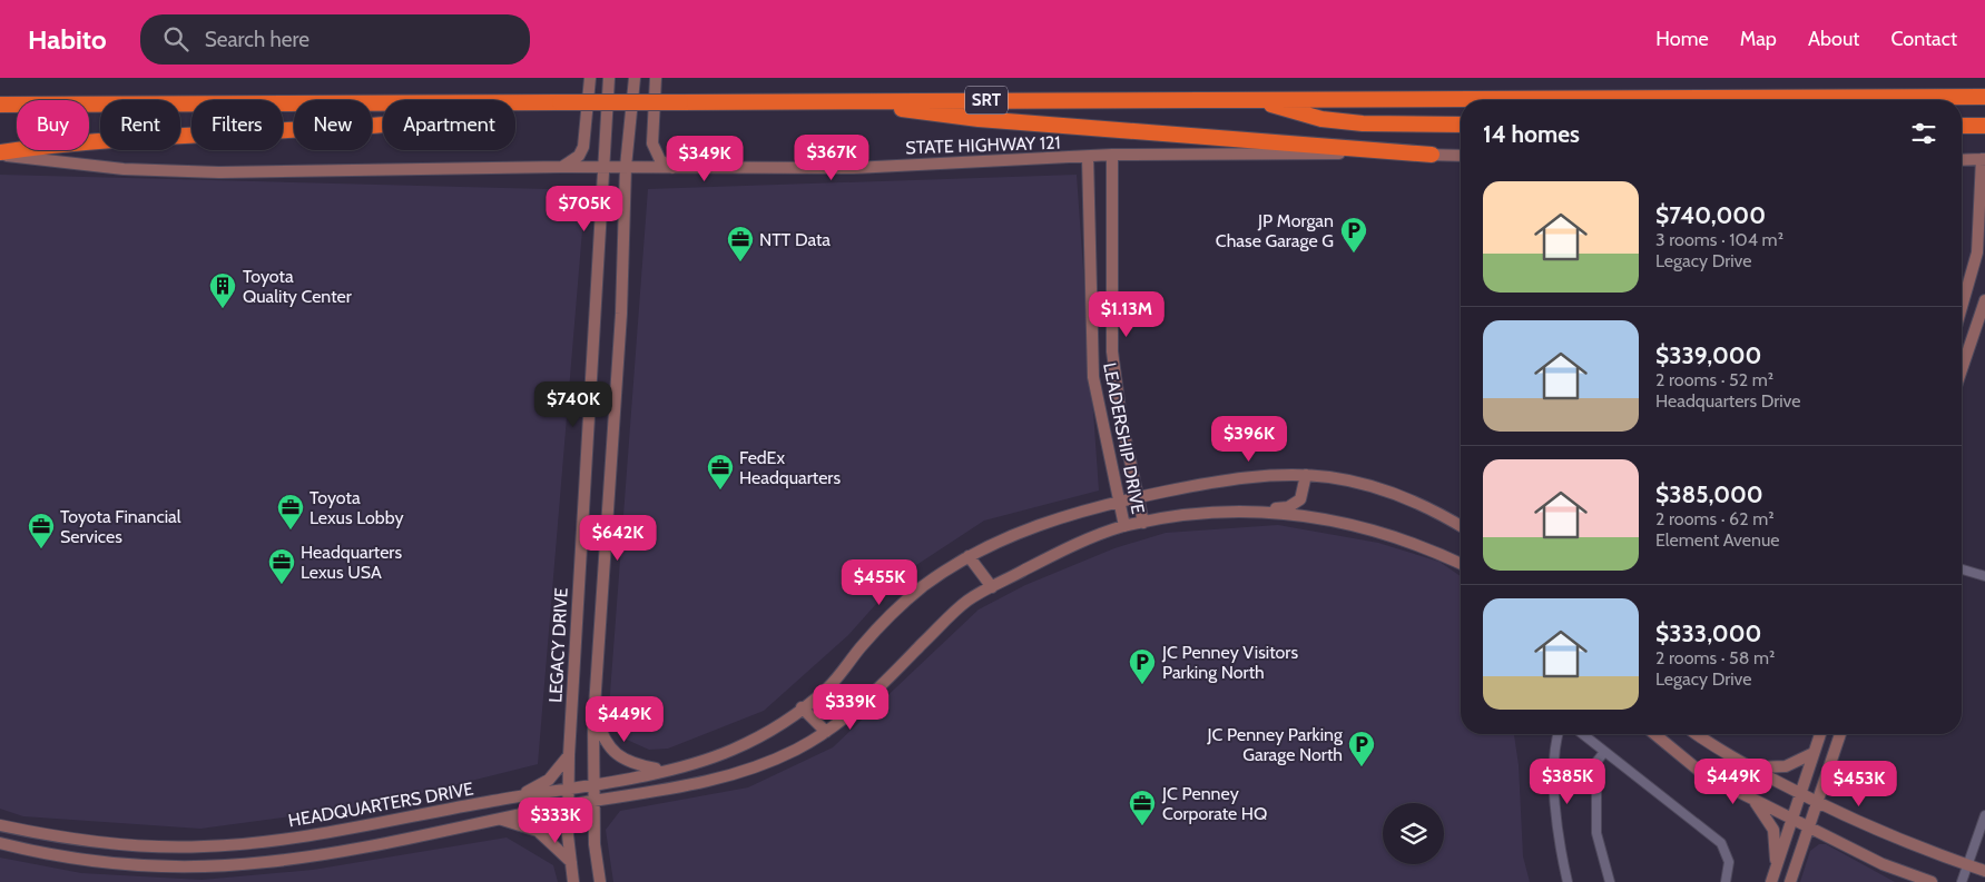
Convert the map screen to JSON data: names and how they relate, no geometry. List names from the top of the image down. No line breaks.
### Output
{"streets":{"highway":["SRT"],"main road":["STATE HIGHWAY 121","LEADERSHIP DRIVE","LEGACY DRIVE","HEADQUARTERS DRIVE"]},"crossings":[["STATE HIGHWAY 121","LEADERSHIP DRIVE"],["STATE HIGHWAY 121","LEGACY DRIVE"],["LEADERSHIP DRIVE","HEADQUARTERS DRIVE"],["LEGACY DRIVE","HEADQUARTERS DRIVE"]],"places":{"parking":["JP Morgan Chase Garage G","JC Penney Visitors Parking North","JC Penney Parking Garage North"],"office":["NTT Data","FedEx Headquarters","Toyota Lexus Lobby","Toyota Financial Services","Headquarters Lexus USA","JC Penney Corporate HQ"],"building":["Toyota Quality Center"]},"page":{"header":"Habito","search":"Search here","nav":["Home","Map","About","Contact"],"chip":["Buy","Rent","Filters","New","Apartment"],"heading":"14 homes","price":["$367K","$349K","$705K","$1.13M","$740K","$396K","$642K","$455K","$339K","$449K","$385K","$449K","$453K","$333K"],"list":[{"name":"$740,000","note":"3 rooms · 104 m² · Legacy Drive"},{"name":"$339,000","note":"2 rooms · 52 m² · Headquarters Drive"},{"name":"$385,000","note":"2 rooms · 62 m² · Element Avenue"},{"name":"$333,000","note":"2 rooms · 58 m² · Legacy Drive"}]}}
